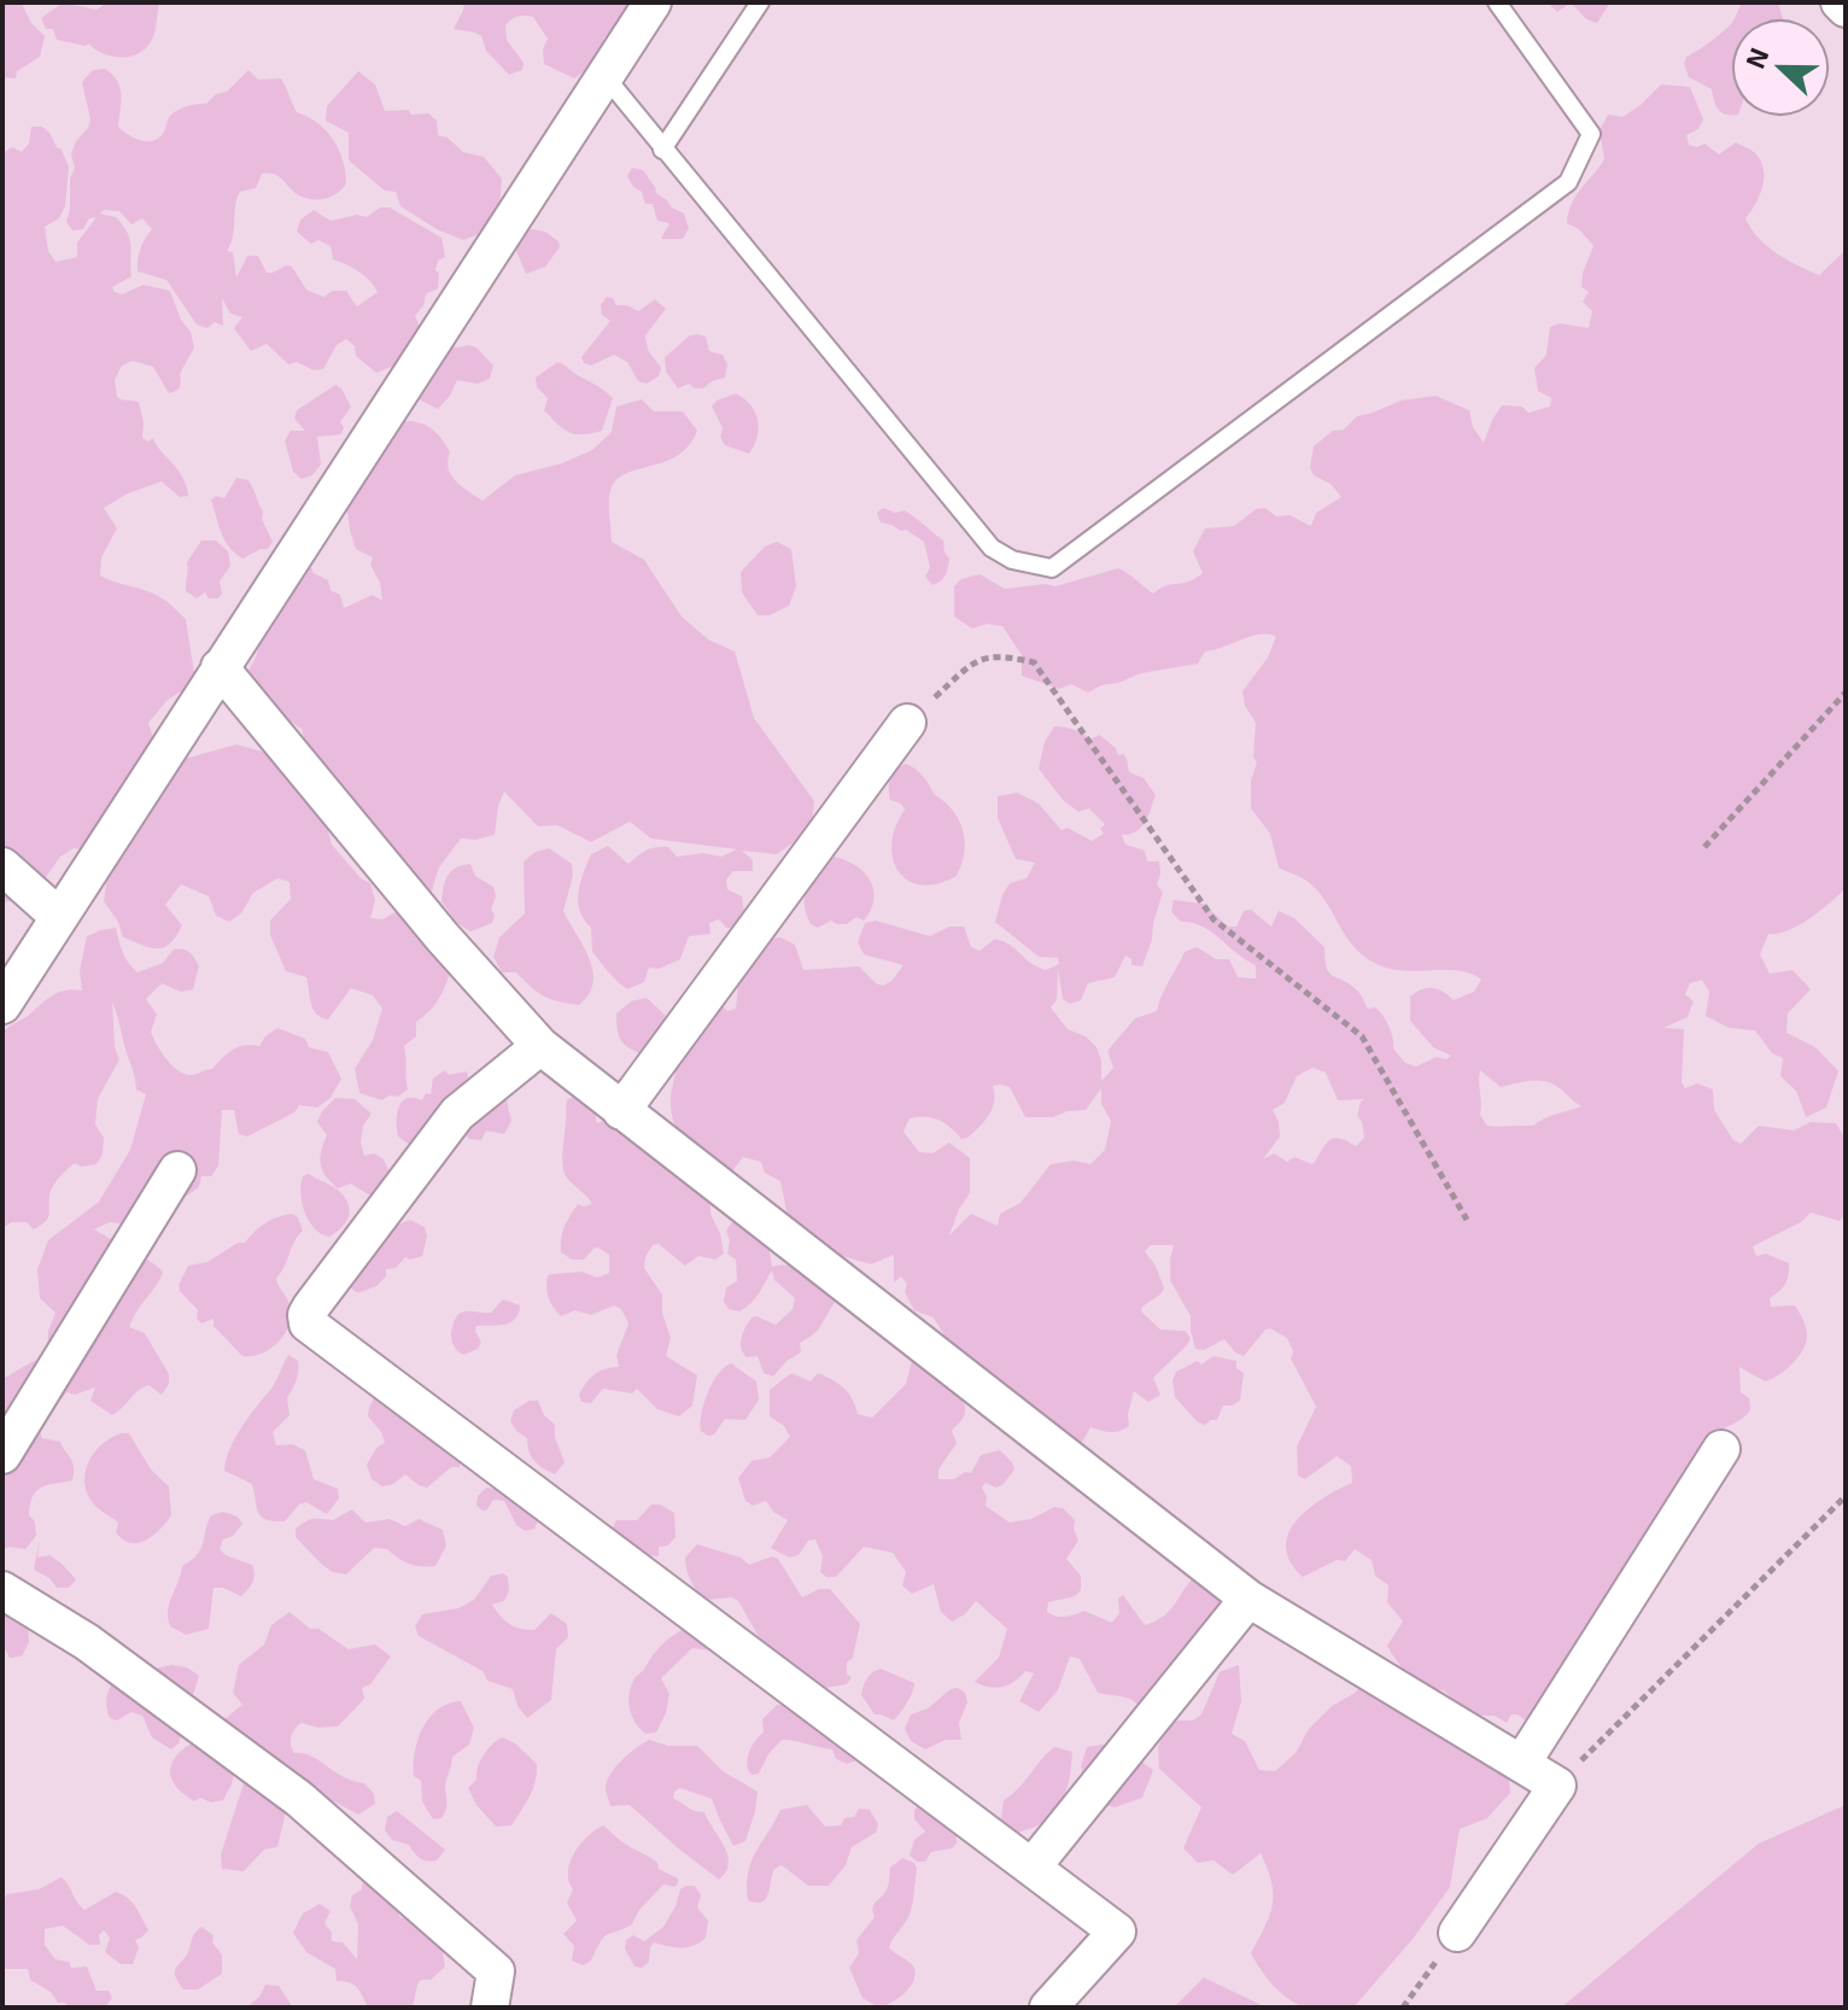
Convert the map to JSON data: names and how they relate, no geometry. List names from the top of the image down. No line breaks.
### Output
{"north":"left"}
